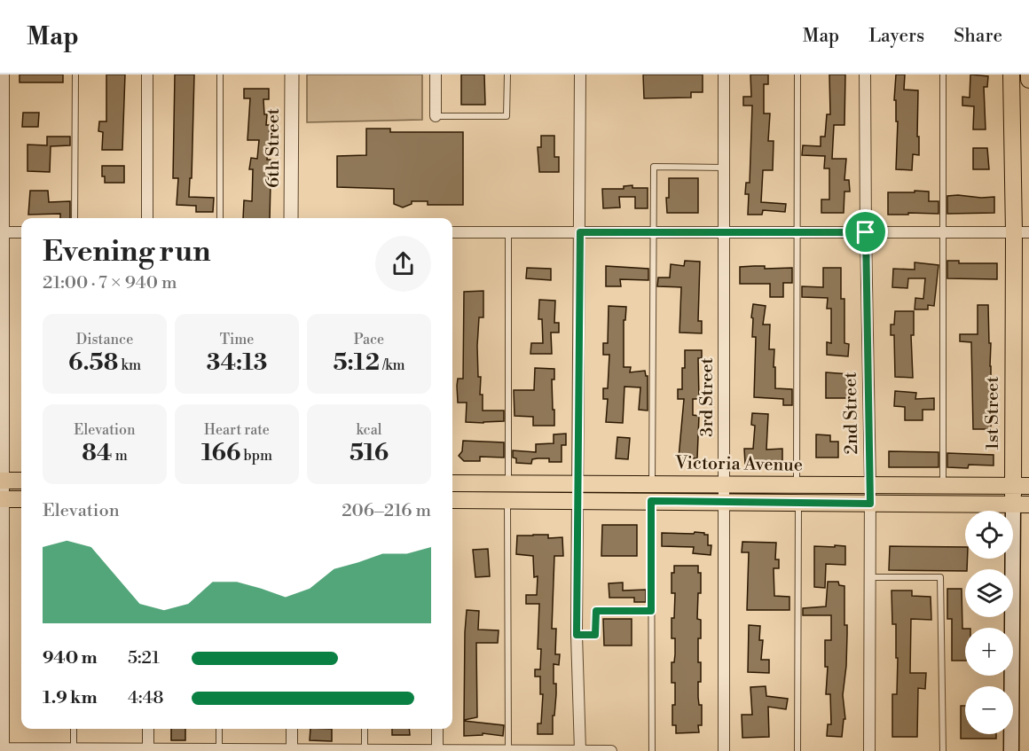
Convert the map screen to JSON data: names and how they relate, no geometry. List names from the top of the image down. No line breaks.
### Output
{"streets":{"main road":["1st Street","Victoria Avenue"],"street":["6th Street","3rd Street","2nd Street"]},"crossings":[["3rd Street","Victoria Avenue"],["2nd Street","Victoria Avenue"],["1st Street","Victoria Avenue"]],"page":{"header":"Map","nav":["Map","Layers","Share"],"heading":["Evening run","21:00 · 7 × 940 m"],"stats":[["Distance","6.58 km"],["Time","34:13"],["Pace","5:12 /km"],["Elevation","84 m"],["Heart rate","166 bpm"],["kcal","516"]],"chart":["Elevation","206–216 m"],"map_buttons":["+","−"],"list":[{"name":"940 m","note":"5:21"},{"name":"1.9 km","note":"4:48"}]}}
